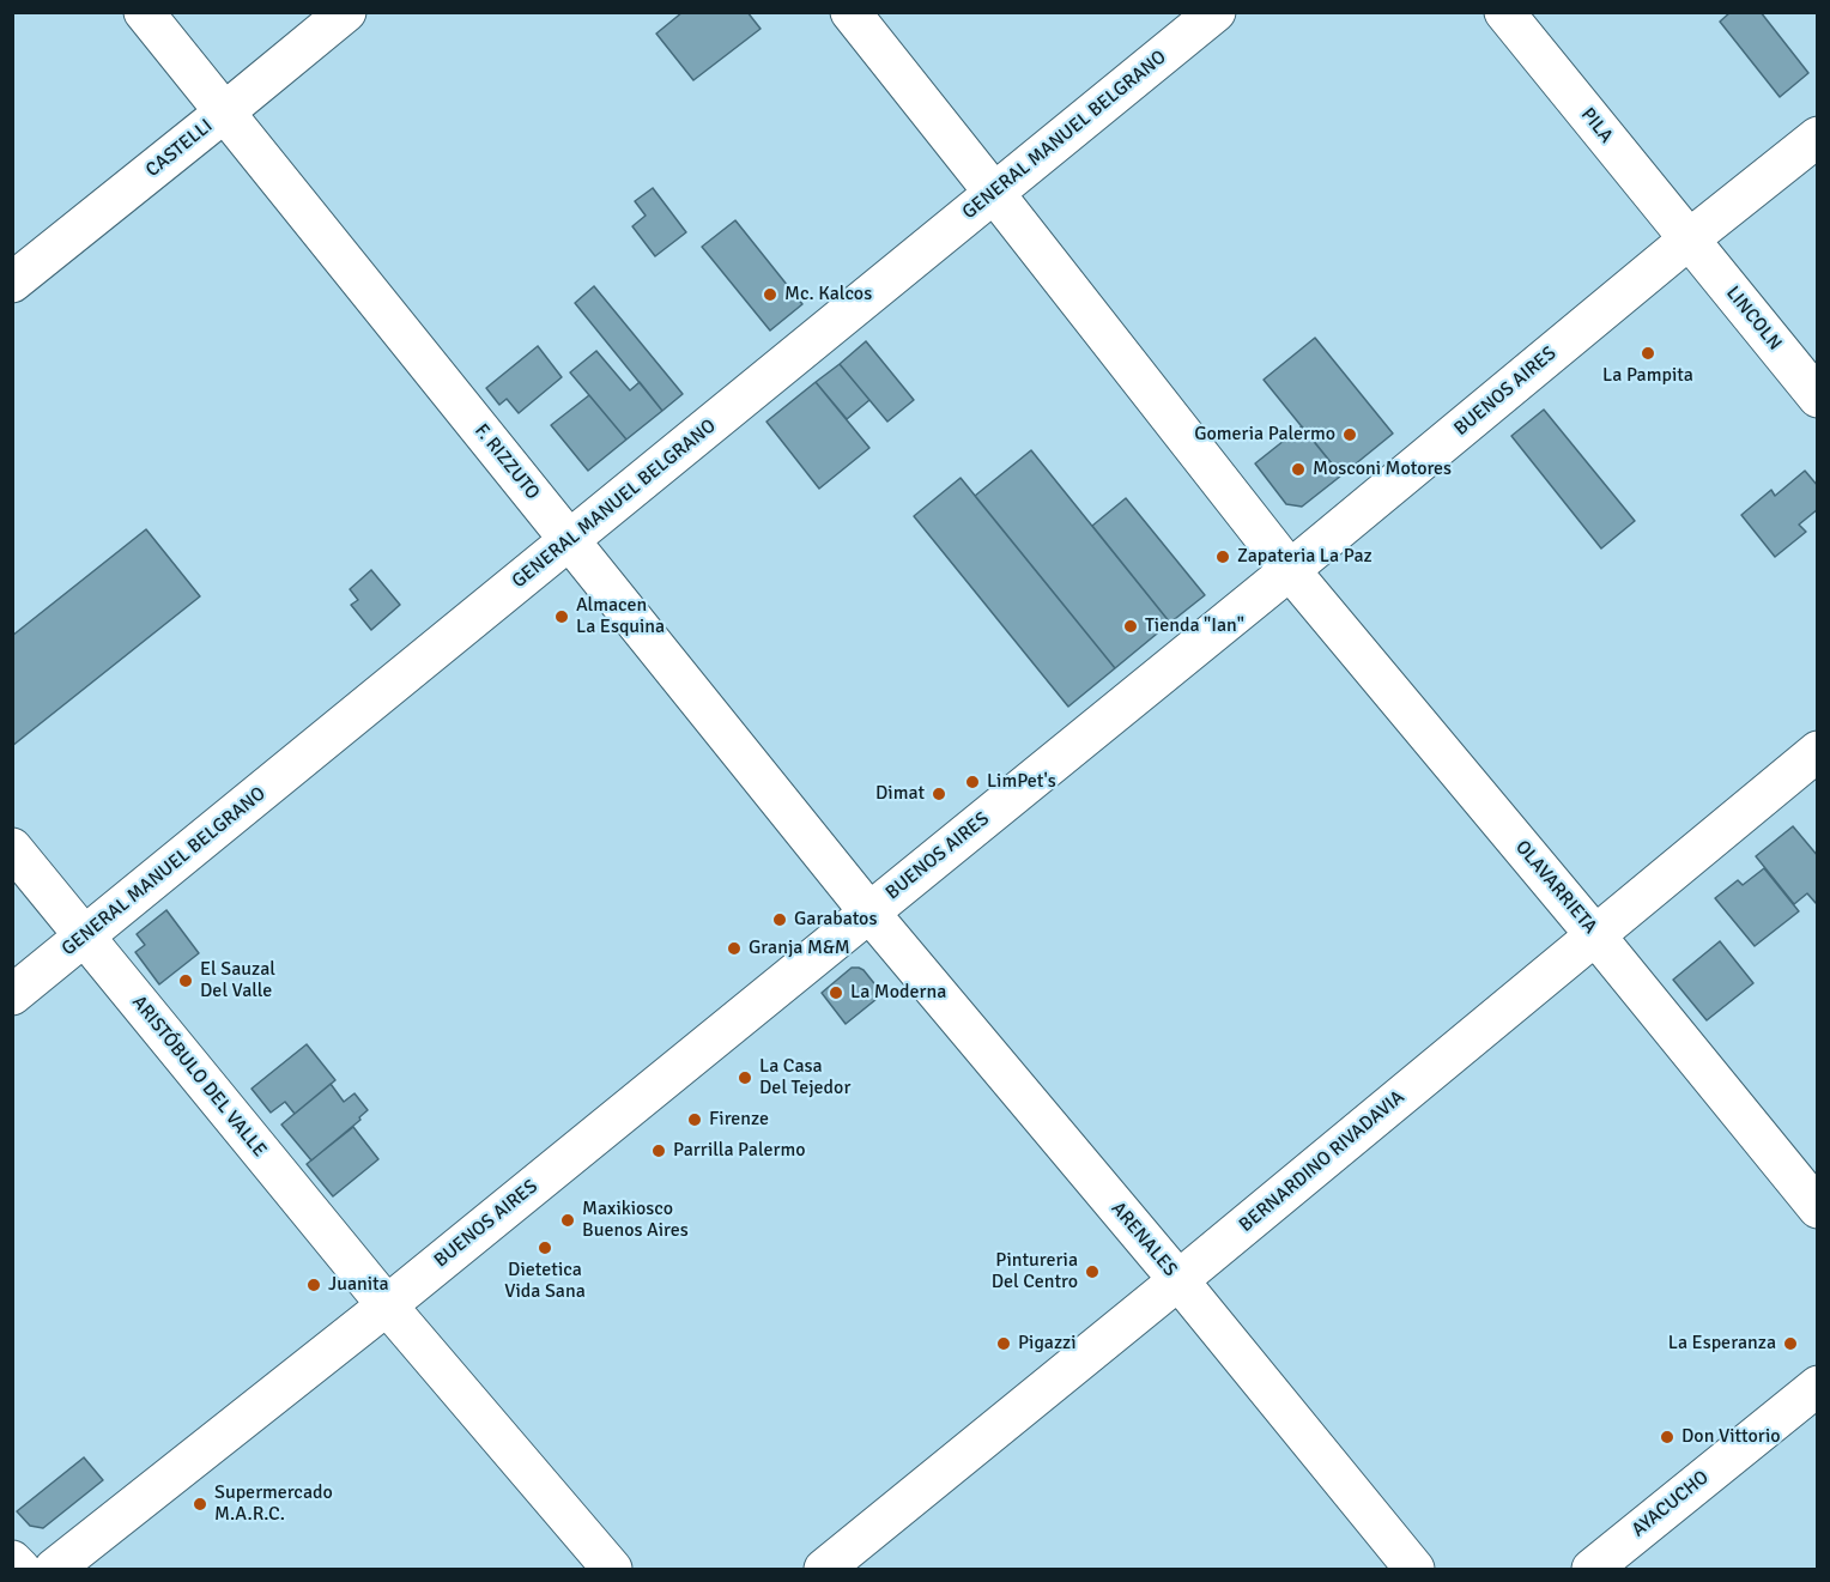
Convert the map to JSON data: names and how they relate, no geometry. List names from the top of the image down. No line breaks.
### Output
{"streets":{"street":["PILA","GENERAL MANUEL BELGRANO","CASTELLI","LINCOLN","BUENOS AIRES","F. RIZZUTO","OLAVARRIETA","ARISTÓBULO DEL VALLE","BERNARDINO RIVADAVIA","ARENALES","AYACUCHO"]},"crossings":[["PILA","LINCOLN"],["PILA","BUENOS AIRES"],["GENERAL MANUEL BELGRANO","F. RIZZUTO"],["GENERAL MANUEL BELGRANO","OLAVARRIETA"],["GENERAL MANUEL BELGRANO","ARISTÓBULO DEL VALLE"],["CASTELLI","F. RIZZUTO"],["LINCOLN","BUENOS AIRES"],["BUENOS AIRES","F. RIZZUTO"],["BUENOS AIRES","OLAVARRIETA"],["BUENOS AIRES","ARISTÓBULO DEL VALLE"],["BUENOS AIRES","ARENALES"],["F. RIZZUTO","ARENALES"],["OLAVARRIETA","BERNARDINO RIVADAVIA"],["BERNARDINO RIVADAVIA","ARENALES"]],"places":["Mc. Kalcos","La Pampita","Gomeria Palermo","Mosconi Motores","Zapateria La Paz","Almacen La Esquina","Tienda \"Ian\"","LimPet's","Dimat","Garabatos","Granja M&M","El Sauzal Del Valle","La Moderna","La Casa Del Tejedor","Firenze","Parrilla Palermo","Maxikiosco Buenos Aires","Dietetica Vida Sana","Pintureria Del Centro","Juanita","Pigazzi","La Esperanza","Don Vittorio","Supermercado M.A.R.C."]}
